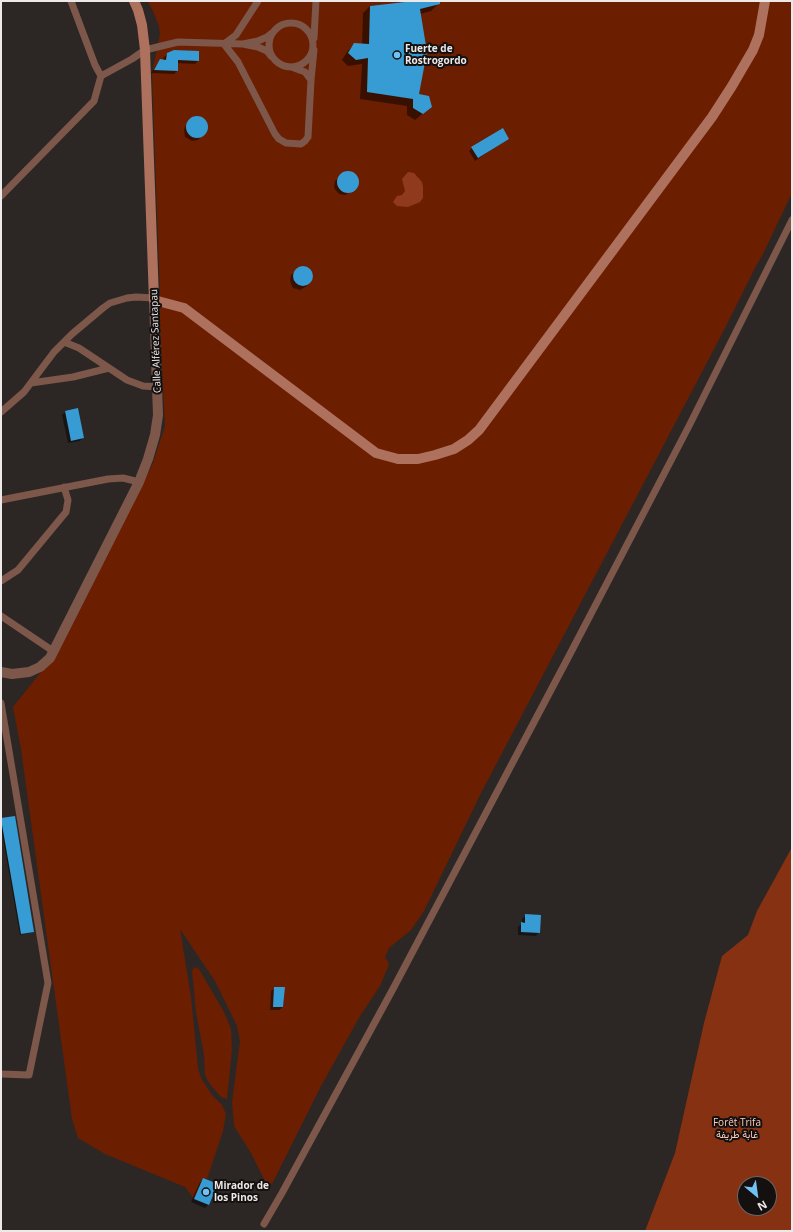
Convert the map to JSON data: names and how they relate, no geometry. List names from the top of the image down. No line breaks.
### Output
{"streets":{"street":["Calle Alférez Santapau"]},"parks":["Forêt Trifa غابة طريفة"],"places":["Fuerte de Rostrogordo","Mirador de los Pinos"],"north":"bottom right"}
